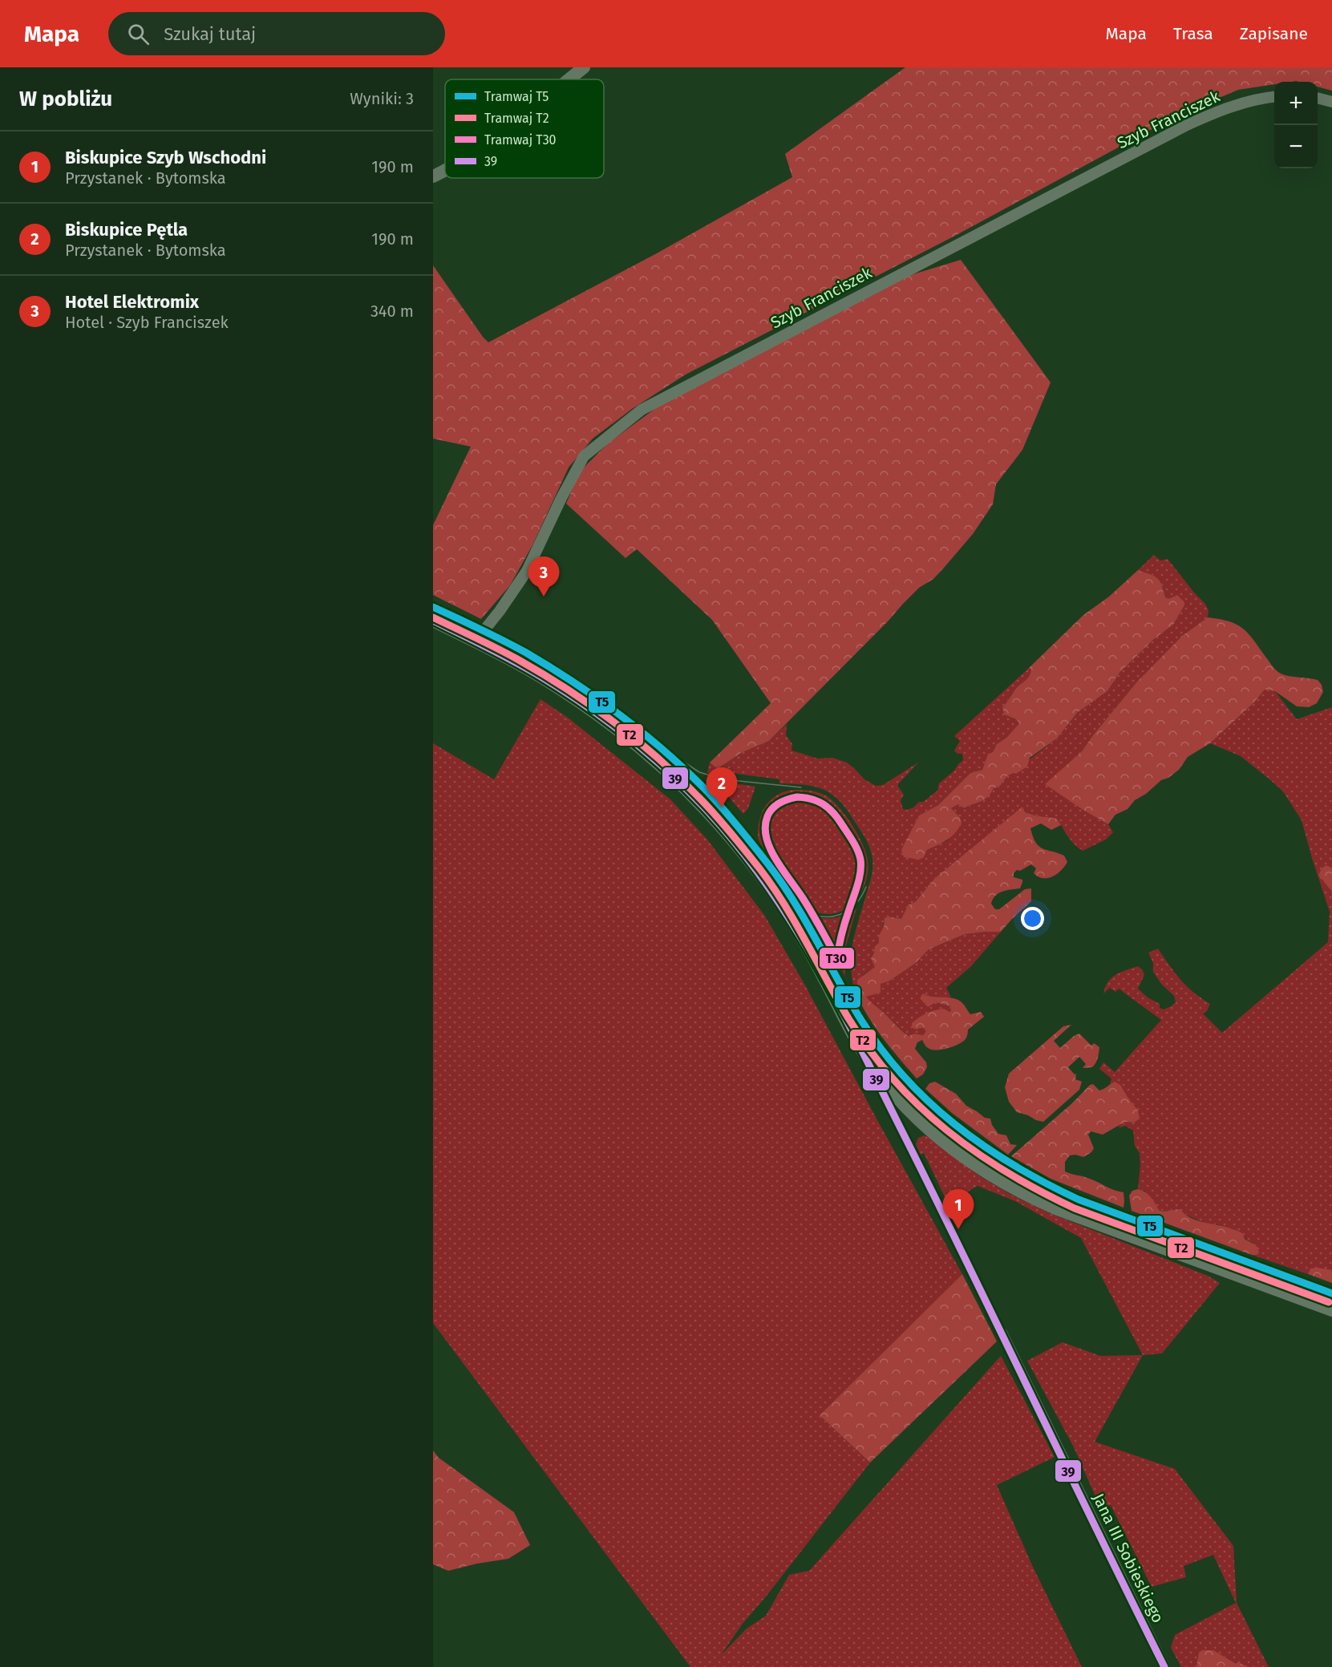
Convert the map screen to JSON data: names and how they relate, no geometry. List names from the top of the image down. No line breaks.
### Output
{"streets":{"street":["Szyb Franciszek","Jana III Sobieskiego"]},"lines":["tram line T5","tram line T2","transit line 39","tram line T30"],"legend":["Tramwaj T5","Tramwaj T2","Tramwaj T30","39"],"page":{"header":"Mapa","search":"Szukaj tutaj","nav":["Mapa","Trasa","Zapisane"],"heading":["W pobliżu","Wyniki: 3"],"map_buttons":["+","−"],"list":[{"mark":"1","name":"Biskupice Szyb Wschodni","note":"Przystanek · Bytomska","value":"190 m"},{"mark":"2","name":"Biskupice Pętla","note":"Przystanek · Bytomska","value":"190 m"},{"mark":"3","name":"Hotel Elektromix","note":"Hotel · Szyb Franciszek","value":"340 m"}],"pins":["3","2","1"]}}
